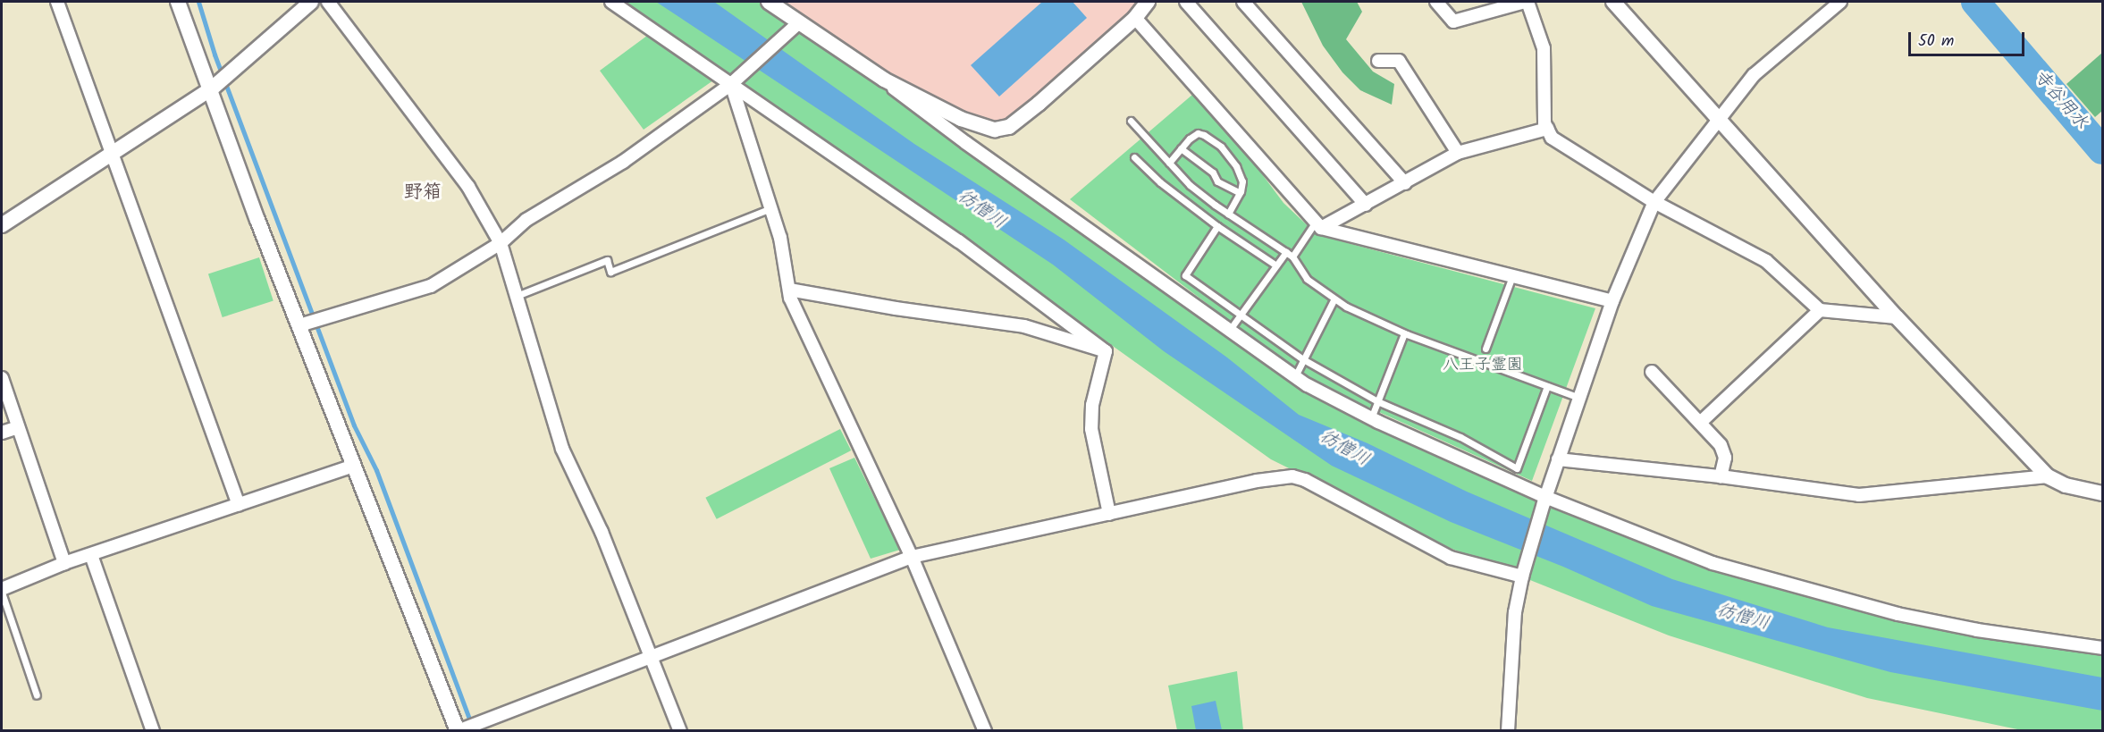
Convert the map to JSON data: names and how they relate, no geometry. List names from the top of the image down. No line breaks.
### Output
{"districts":["野箱"],"water":["寺谷用水","彷僧川"],"parks":["八王子霊園"],"scale_bar":"50 m"}
